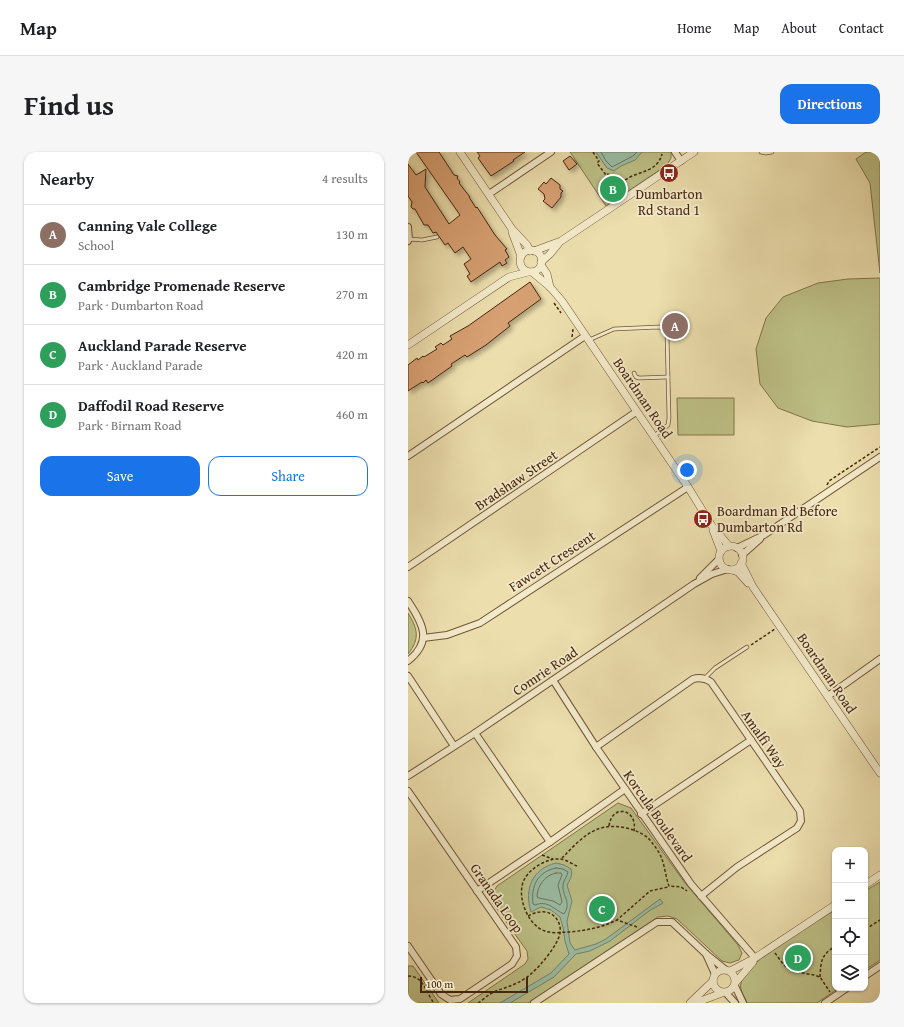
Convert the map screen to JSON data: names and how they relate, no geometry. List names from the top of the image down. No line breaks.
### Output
{"streets":{"street":["Boardman Road","Bradshaw Street","Fawcett Crescent","Comrie Road","Amalfi Way","Korcula Boulevard","Granada Loop"]},"crossings":[["Boardman Road","Bradshaw Street"],["Boardman Road","Fawcett Crescent"],["Boardman Road","Comrie Road"],["Comrie Road","Korcula Boulevard"],["Amalfi Way","Korcula Boulevard"]],"places":{"bus stop":["Dumbarton Rd Stand 1","Boardman Rd Before Dumbarton Rd"]},"scale_bar":"100 m","page":{"header":"Map","nav":["Home","Map","About","Contact"],"title":"Find us","buttons":["Directions",["Save","Share"]],"heading":["Nearby","4 results"],"pins":["B","A","C","D"],"list":[{"mark":"A","name":"Canning Vale College","note":"School","value":"130 m"},{"mark":"B","name":"Cambridge Promenade Reserve","note":"Park · Dumbarton Road","value":"270 m"},{"mark":"C","name":"Auckland Parade Reserve","note":"Park · Auckland Parade","value":"420 m"},{"mark":"D","name":"Daffodil Road Reserve","note":"Park · Birnam Road","value":"460 m"}],"map_buttons":["+","−"],"scale":"100 m"}}
